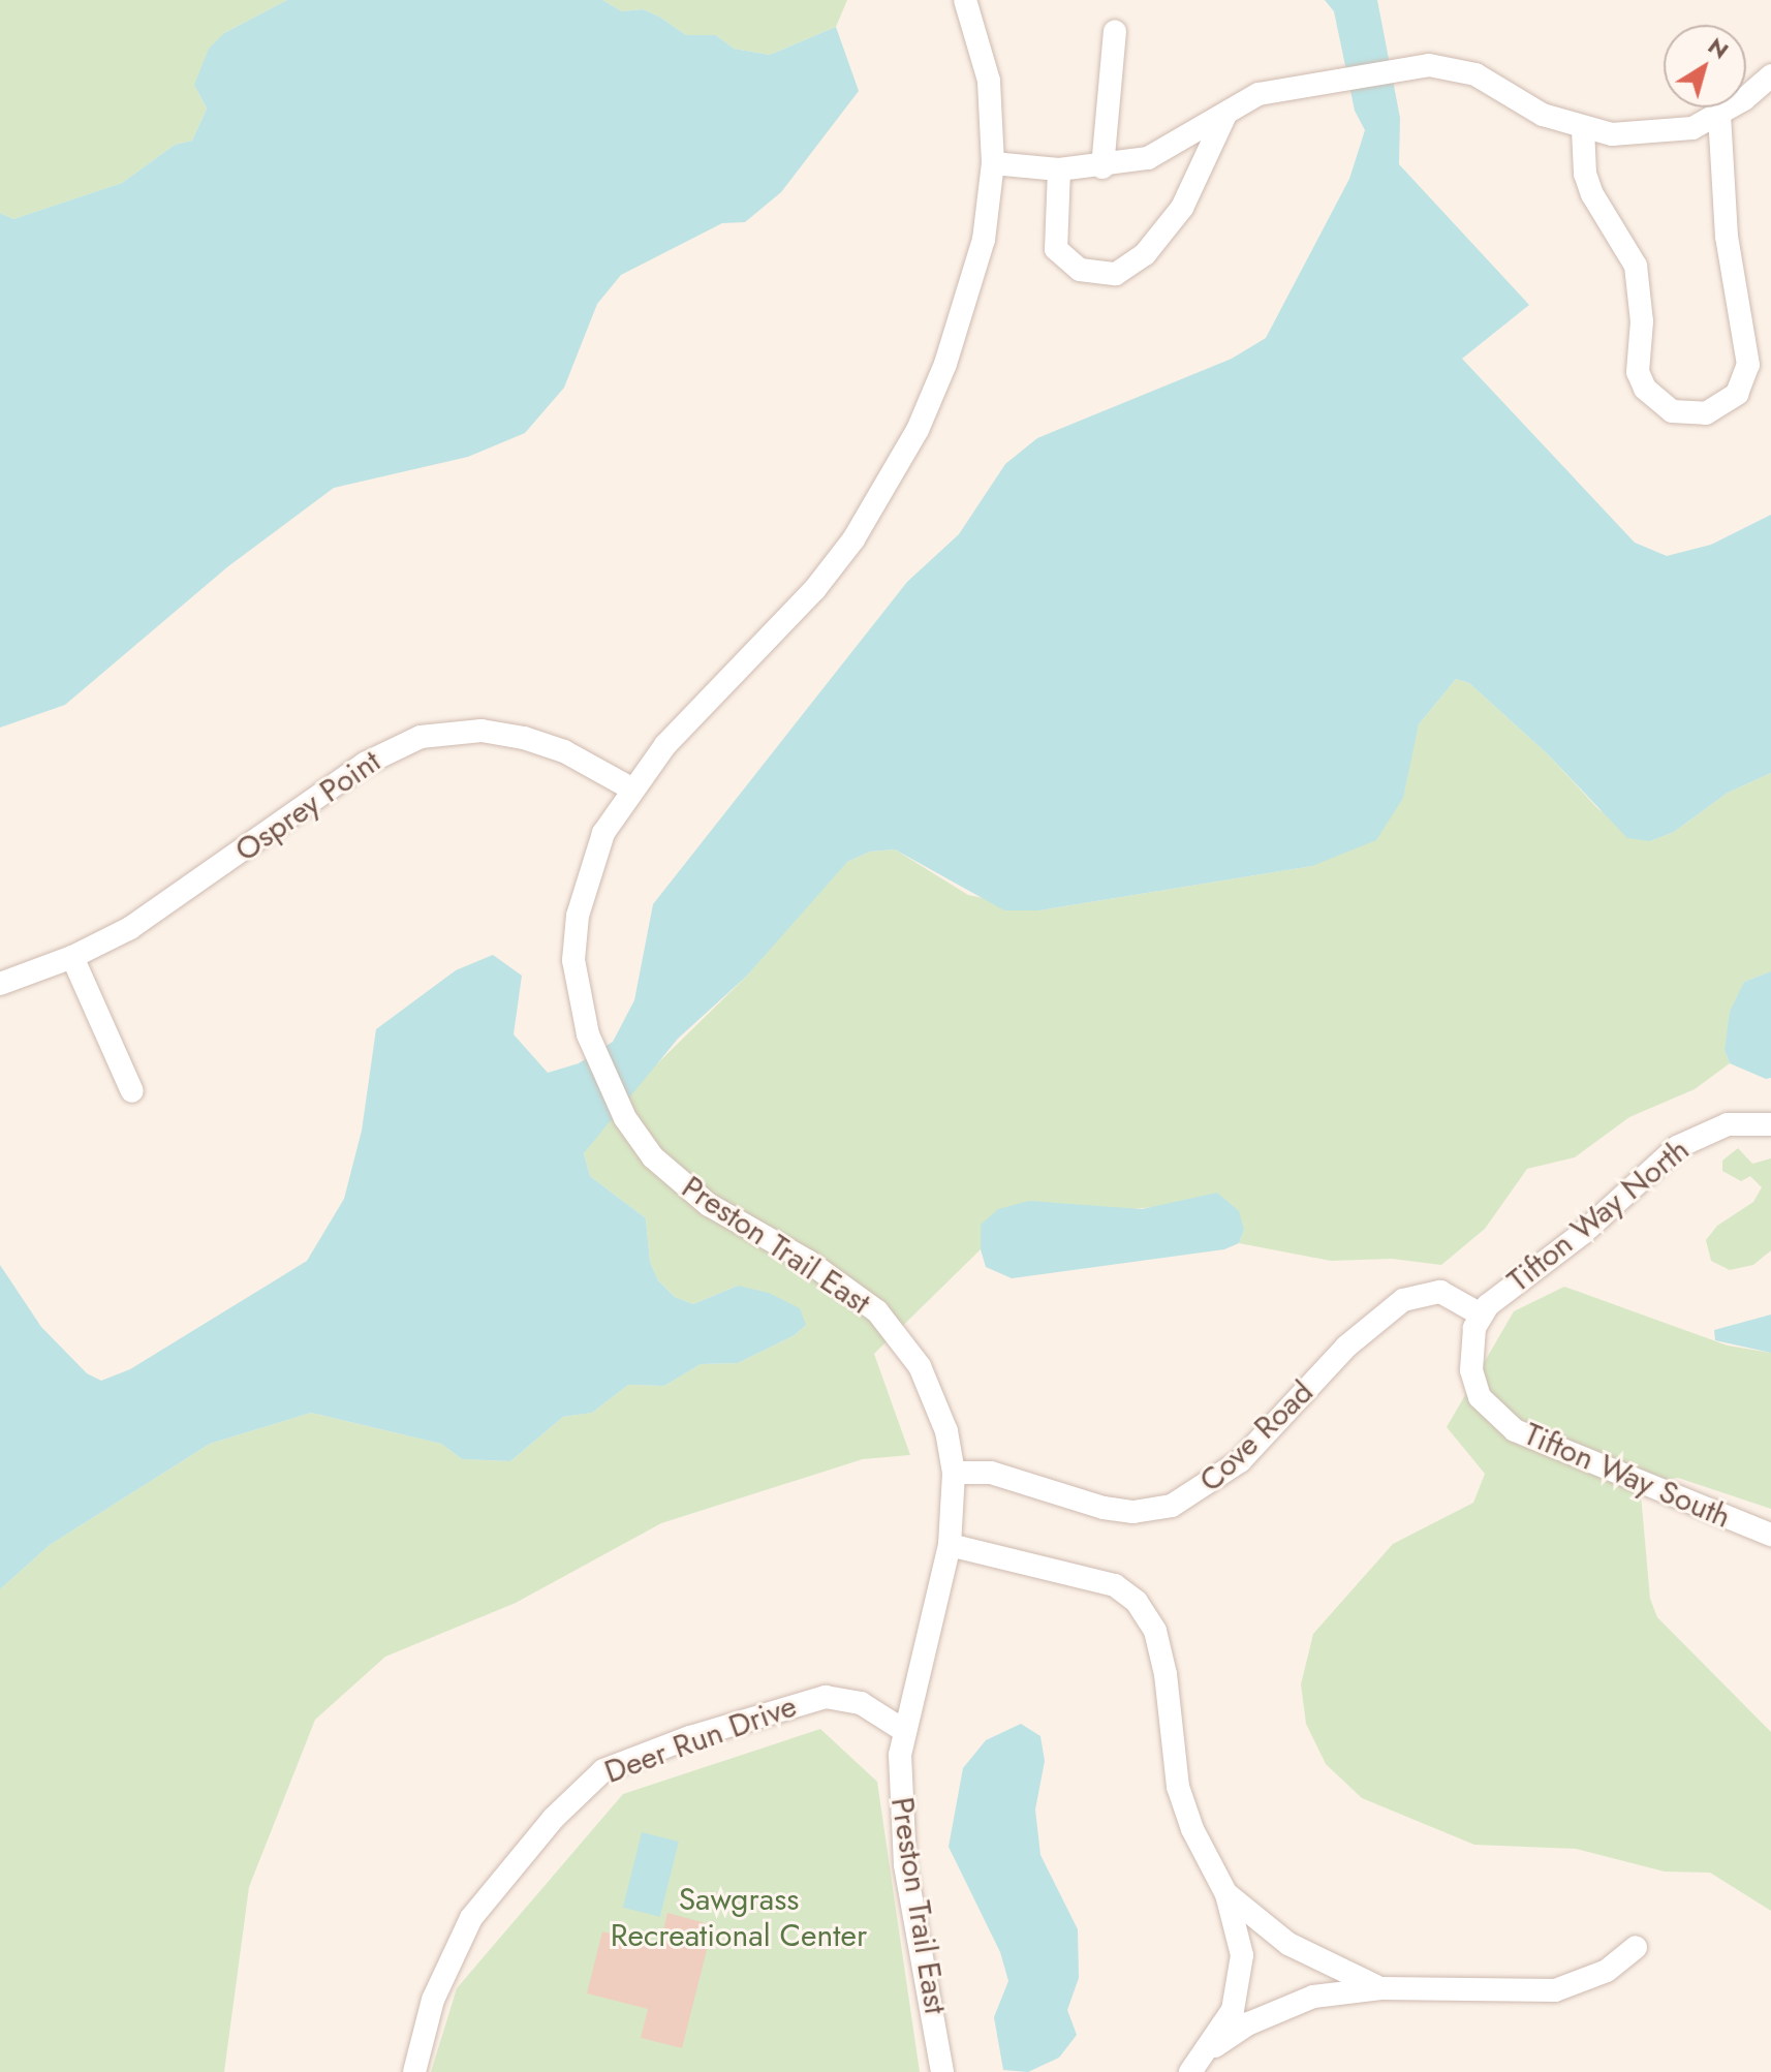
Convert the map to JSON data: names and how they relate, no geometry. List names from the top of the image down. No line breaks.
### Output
{"streets":{"street":["Osprey Point","Tifton Way North","Preston Trail East","Cove Road","Tifton Way South","Deer Run Drive"]},"crossings":[["Osprey Point","Preston Trail East"],["Tifton Way North","Cove Road"],["Tifton Way North","Tifton Way South"],["Preston Trail East","Cove Road"],["Preston Trail East","Deer Run Drive"],["Cove Road","Tifton Way South"]],"parks":["Sawgrass Recreational Center"],"north":"top right"}
